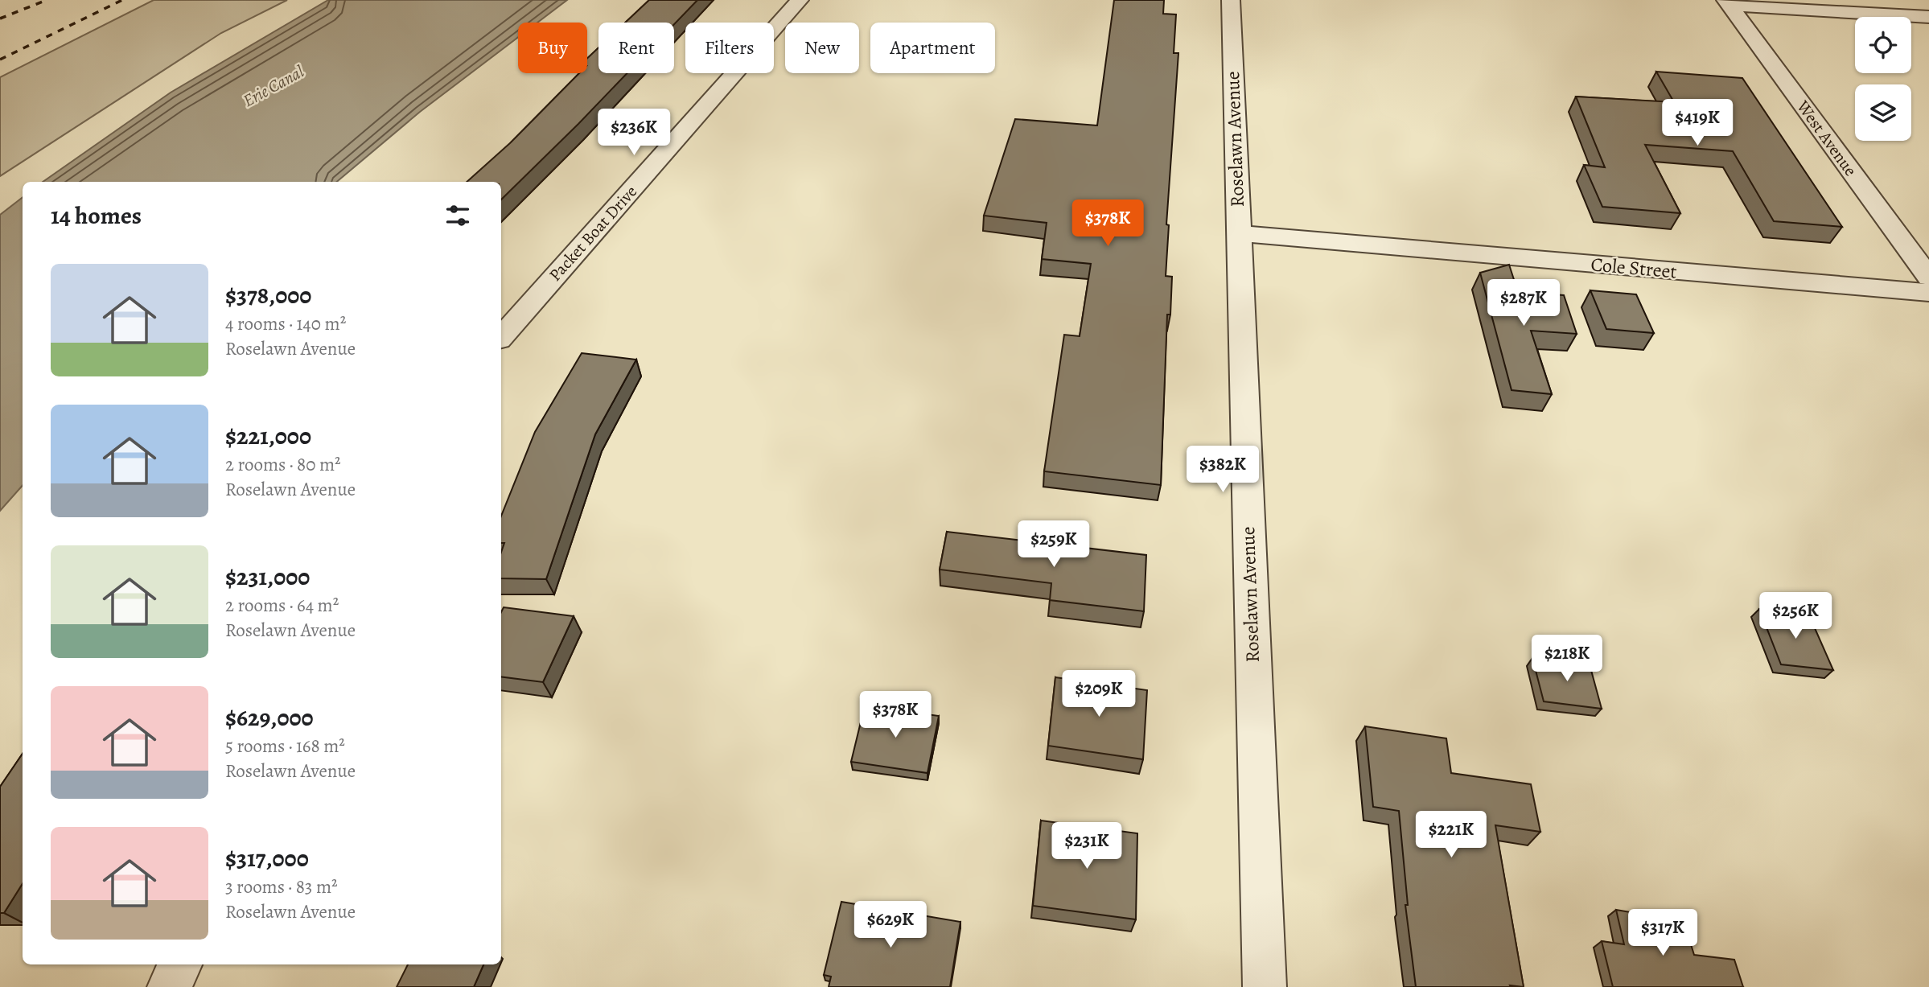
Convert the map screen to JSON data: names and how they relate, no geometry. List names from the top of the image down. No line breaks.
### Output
{"streets":{"street":["West Avenue","Roselawn Avenue","Packet Boat Drive","Cole Street"]},"crossings":[["Roselawn Avenue","Cole Street"]],"water":["Erie Canal"],"page":{"chip":["Buy","Rent","Filters","New","Apartment"],"price":["$419K","$236K","$378K","$287K","$382K","$259K","$256K","$218K","$209K","$378K","$221K","$231K","$629K","$317K"],"heading":"14 homes","list":[{"name":"$378,000","note":"4 rooms · 140 m² · Roselawn Avenue"},{"name":"$221,000","note":"2 rooms · 80 m² · Roselawn Avenue"},{"name":"$231,000","note":"2 rooms · 64 m² · Roselawn Avenue"},{"name":"$629,000","note":"5 rooms · 168 m² · Roselawn Avenue"},{"name":"$317,000","note":"3 rooms · 83 m² · Roselawn Avenue"}]}}
